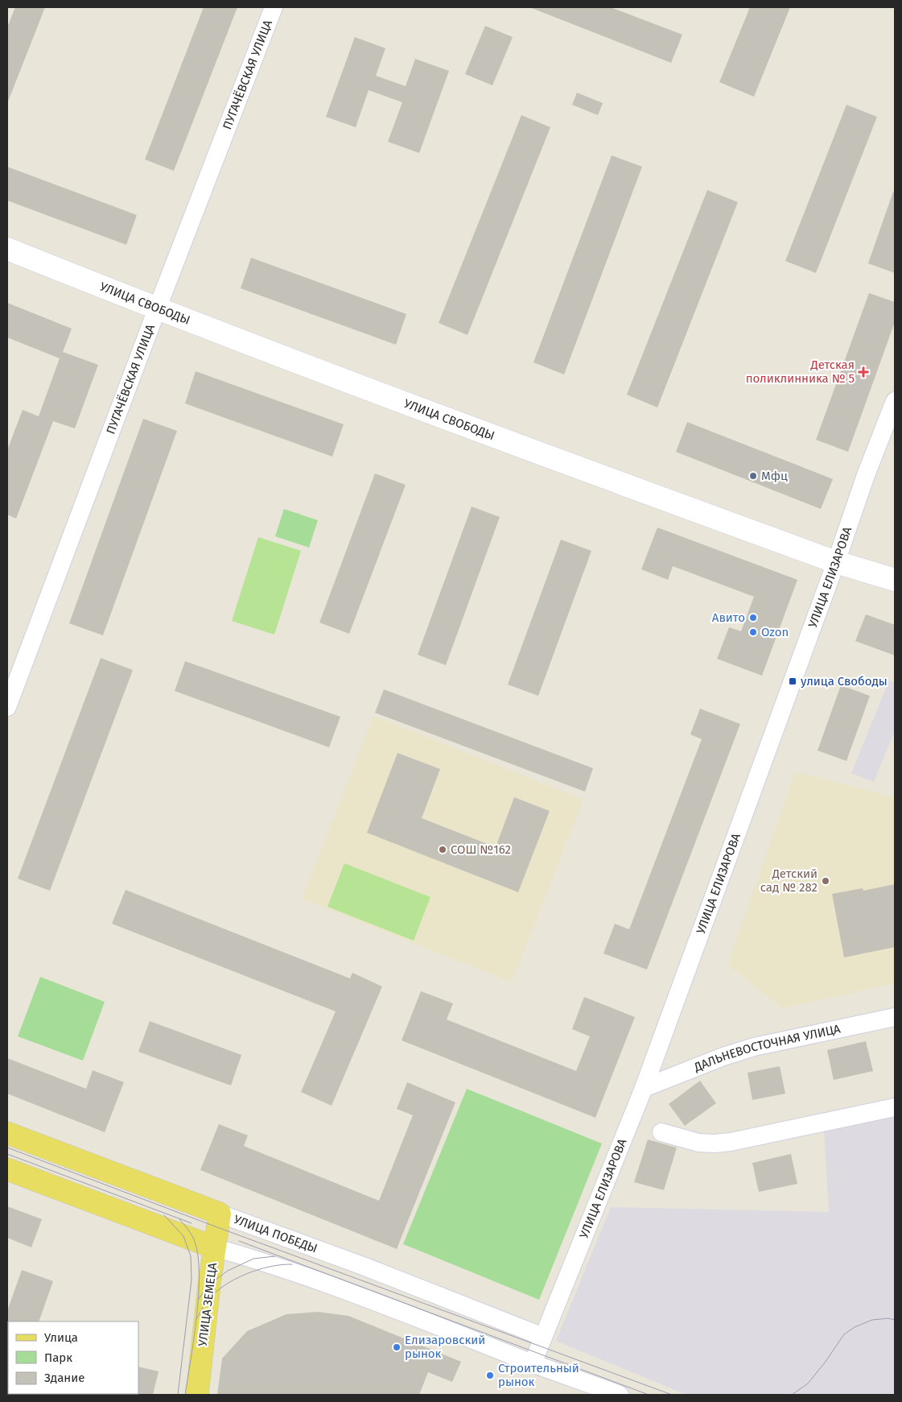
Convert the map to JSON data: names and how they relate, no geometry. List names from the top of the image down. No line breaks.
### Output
{"streets":{"main road":["УЛИЦА ПОБЕДЫ","УЛИЦА ЗЕМЕЦА"],"street":["ПУГАЧЁВСКАЯ УЛИЦА","УЛИЦА СВОБОДЫ","УЛИЦА ЕЛИЗАРОВА","ДАЛЬНЕВОСТОЧНАЯ УЛИЦА"]},"crossings":[["ПУГАЧЁВСКАЯ УЛИЦА","УЛИЦА СВОБОДЫ"],["УЛИЦА СВОБОДЫ","УЛИЦА ЕЛИЗАРОВА"],["УЛИЦА ЕЛИЗАРОВА","ДАЛЬНЕВОСТОЧНАЯ УЛИЦА"],["УЛИЦА ЕЛИЗАРОВА","УЛИЦА ПОБЕДЫ"],["УЛИЦА ПОБЕДЫ","УЛИЦА ЗЕМЕЦА"]],"places":{"health":["Детская поликлинника № 5"],"other":["Мфц","Авито","Ozon","СОШ №162","Детский сад № 282","Елизаровский рынок","Строительный рынок"],"transit":["улица Свободы"]},"legend":["Улица","Парк","Здание"]}
